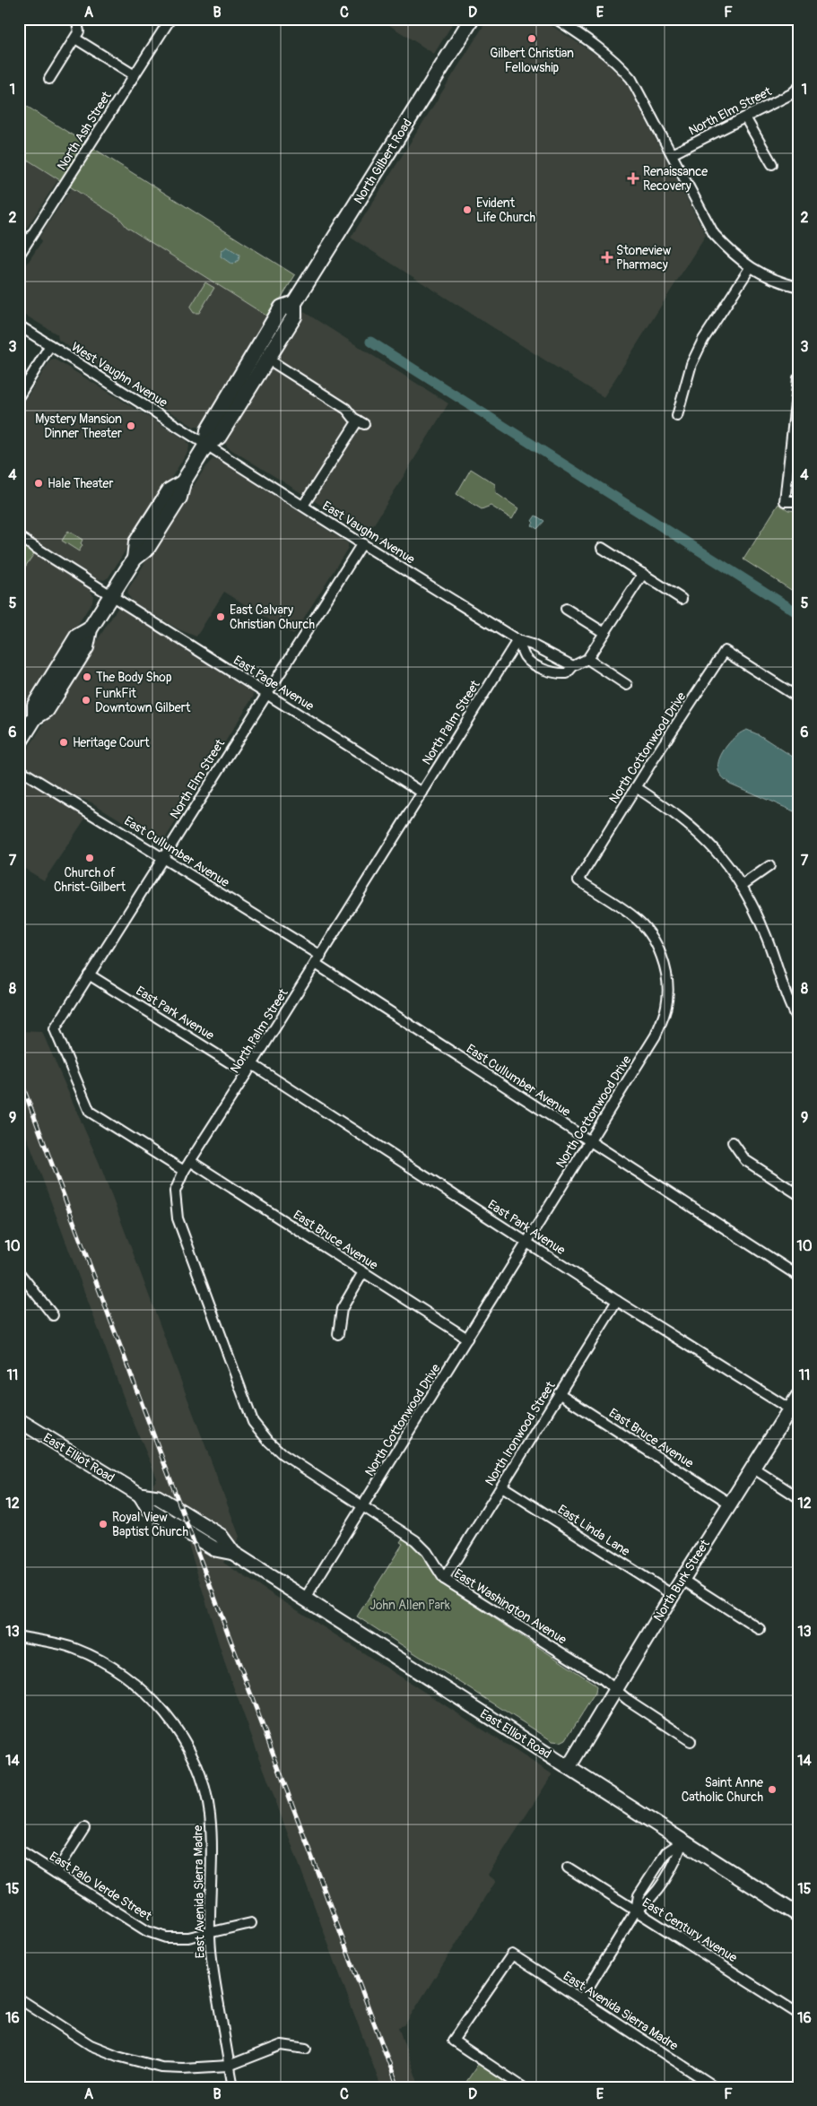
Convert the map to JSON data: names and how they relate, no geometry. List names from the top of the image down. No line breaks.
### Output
{"streets":{"main road":["North Gilbert Road","East Elliot Road","North Burk Street"],"street":["North Elm Street","North Ash Street","West Vaughn Avenue","East Vaughn Avenue","East Page Avenue","North Palm Street","North Cottonwood Drive","East Cullumber Avenue","East Park Avenue","East Bruce Avenue","North Ironwood Street","East Linda Lane","East Washington Avenue","East Palo Verde Street","East Avenida Sierra Madre","East Century Avenue"]},"crossings":[["North Elm Street","East Vaughn Avenue"],["North Elm Street","East Page Avenue"],["North Elm Street","North Palm Street"],["North Elm Street","East Cullumber Avenue"],["North Elm Street","East Park Avenue"],["North Gilbert Road","West Vaughn Avenue"],["North Gilbert Road","East Vaughn Avenue"],["North Gilbert Road","East Page Avenue"],["West Vaughn Avenue","East Vaughn Avenue"],["East Vaughn Avenue","North Palm Street"],["East Page Avenue","North Palm Street"],["North Palm Street","East Cullumber Avenue"],["North Palm Street","East Park Avenue"],["North Palm Street","East Bruce Avenue"],["North Palm Street","East Washington Avenue"],["North Cottonwood Drive","East Cullumber Avenue"],["North Cottonwood Drive","East Park Avenue"],["North Cottonwood Drive","East Bruce Avenue"],["North Cottonwood Drive","East Elliot Road"],["North Cottonwood Drive","East Washington Avenue"],["East Park Avenue","North Ironwood Street"],["East Park Avenue","North Burk Street"],["East Bruce Avenue","North Ironwood Street"],["East Bruce Avenue","North Burk Street"],["North Ironwood Street","East Linda Lane"],["North Ironwood Street","East Washington Avenue"],["East Elliot Road","North Burk Street"],["East Linda Lane","North Burk Street"],["North Burk Street","East Washington Avenue"],["East Palo Verde Street","East Avenida Sierra Madre"]],"parks":["John Allen Park"],"places":{"other":["Gilbert Christian Fellowship","Evident Life Church","Mystery Mansion Dinner Theater","Hale Theater","East Calvary Christian Church","The Body Shop","FunkFit Downtown Gilbert","Heritage Court","Church of Christ-Gilbert","Royal View Baptist Church","Saint Anne Catholic Church"],"health":["Renaissance Recovery","Stoneview Pharmacy"]},"grid":{"columns":["A","B","C","D","E","F"],"rows":["1","2","3","4","5","6","7","8","9","10","11","12","13","14","15","16"]}}
